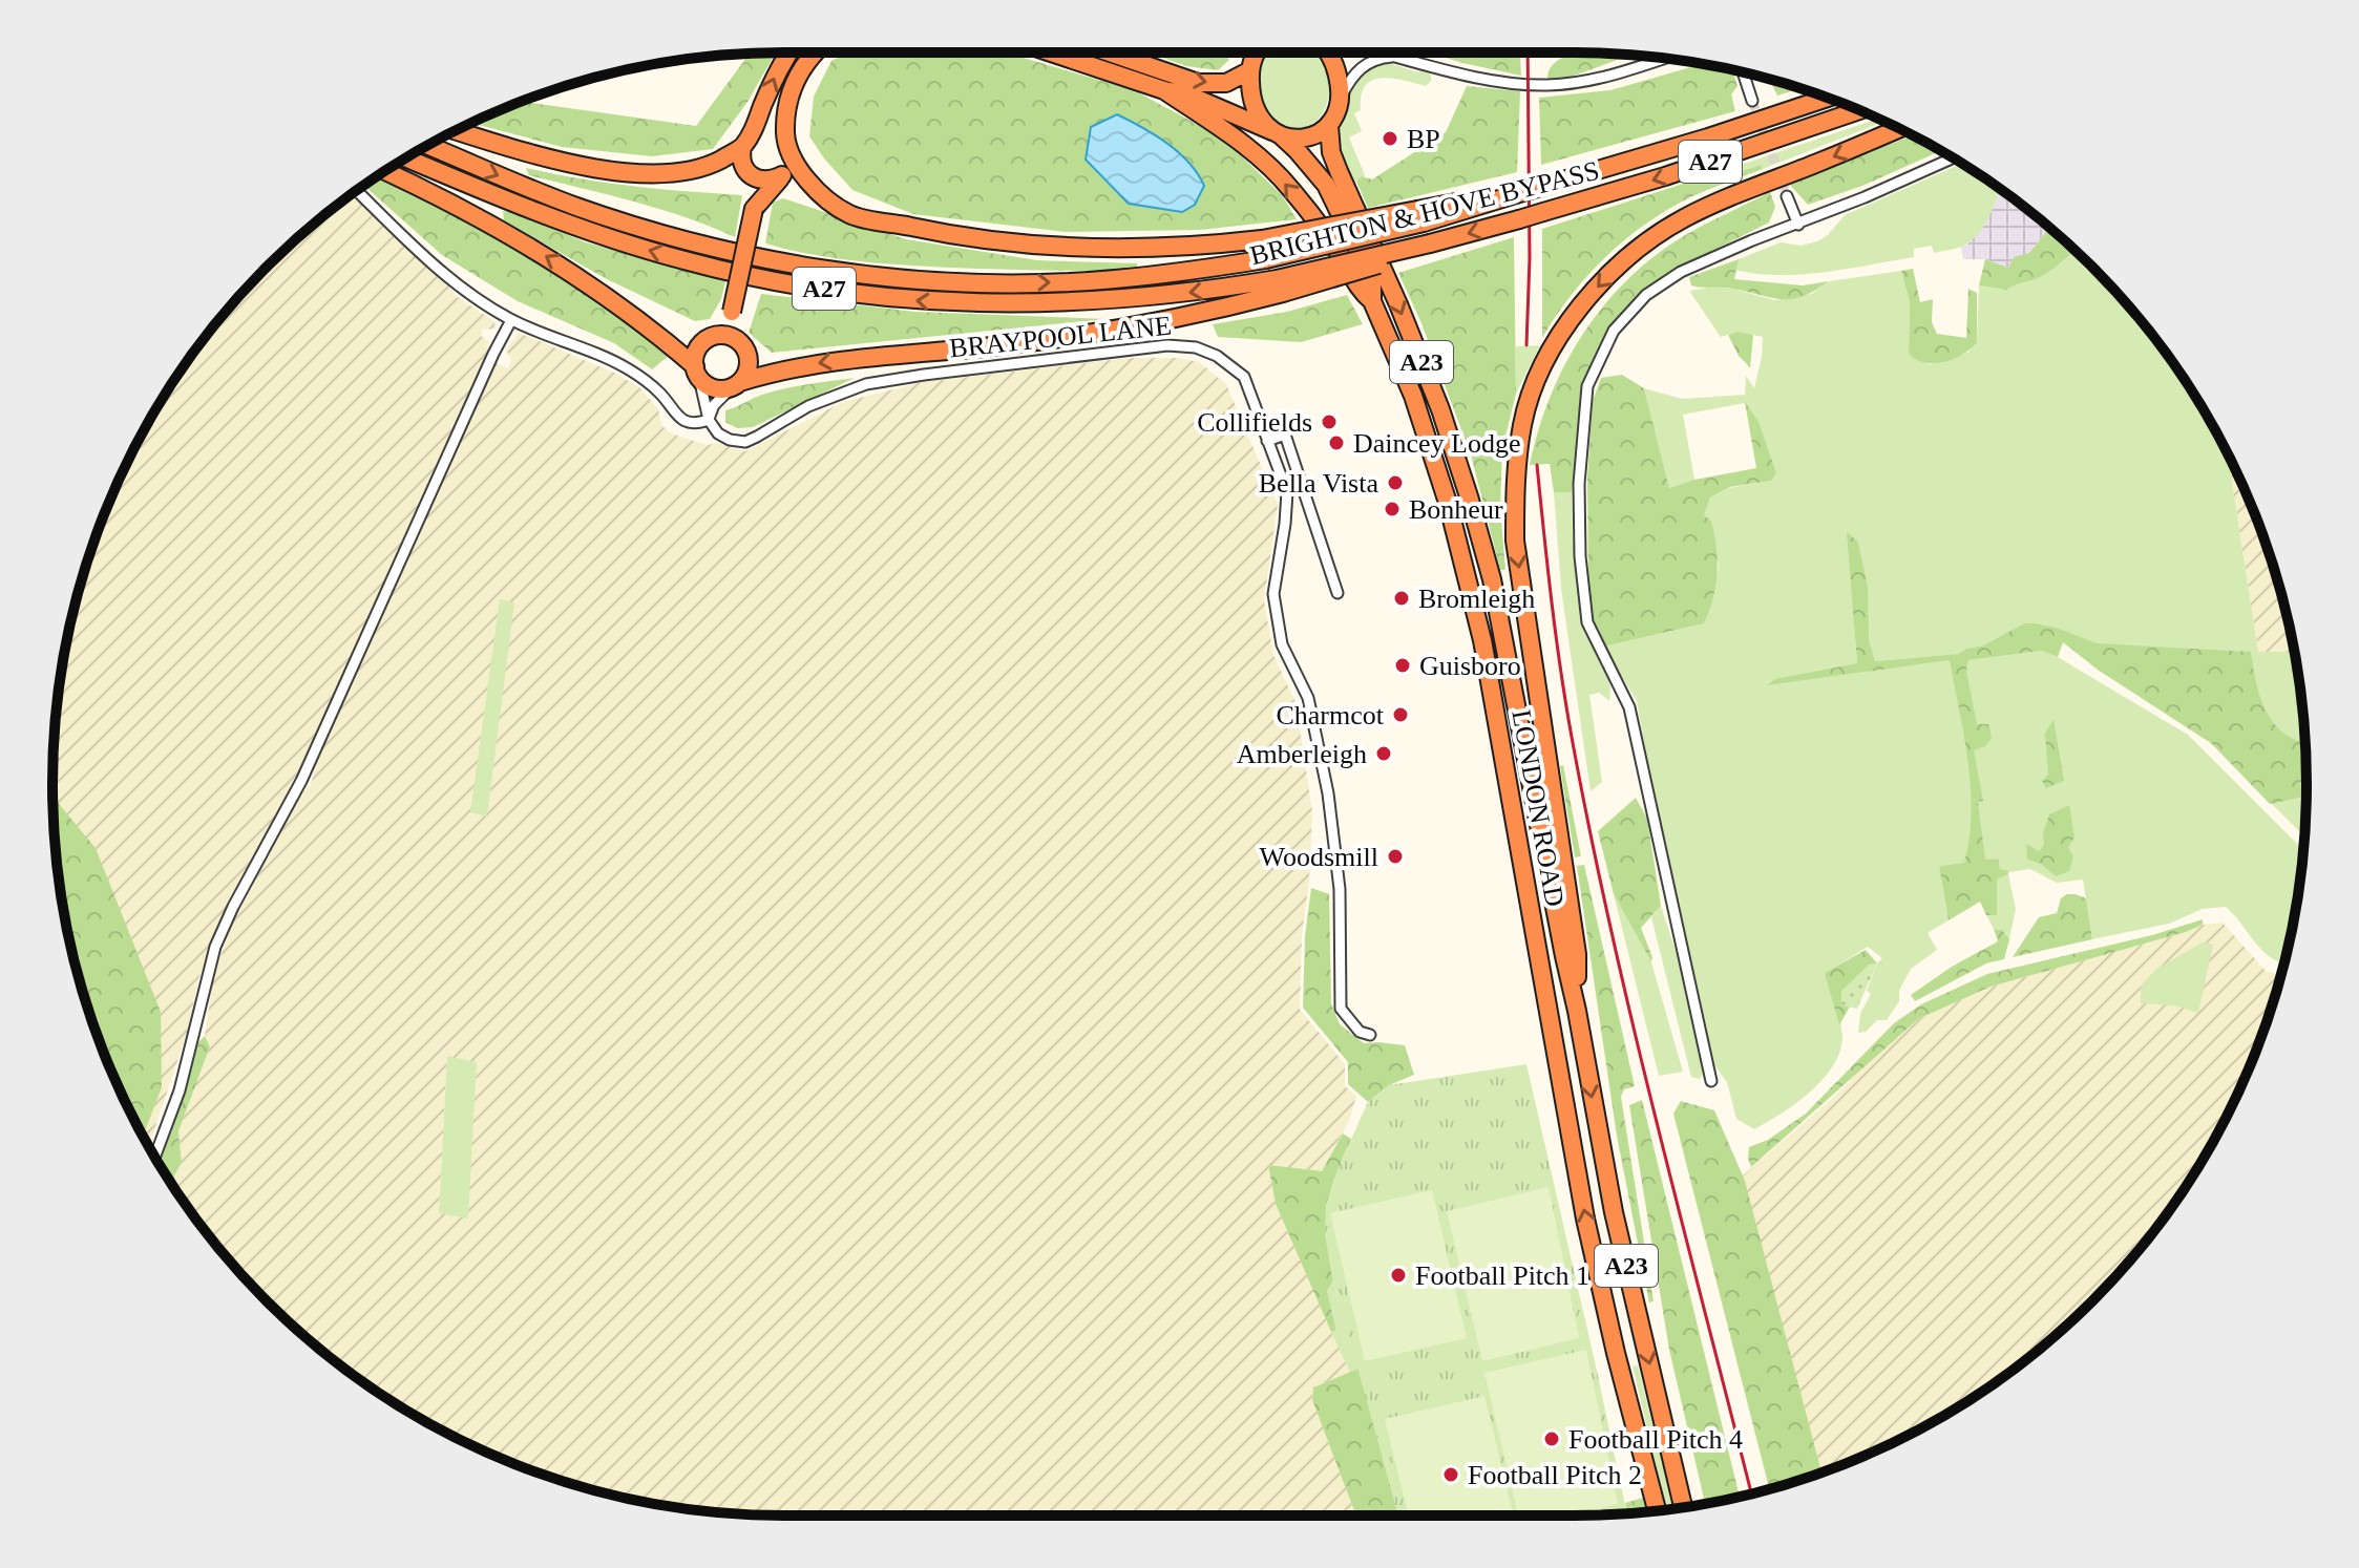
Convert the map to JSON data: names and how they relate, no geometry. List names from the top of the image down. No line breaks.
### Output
{"streets":{"highway":["A27","BRIGHTON & HOVE BYPASS","A23","LONDON ROAD"],"street":["BRAYPOOL LANE"]},"crossings":[["A27","BRIGHTON & HOVE BYPASS"]],"places":["BP","Collifields","Daincey Lodge","Bella Vista","Bonheur","Bromleigh","Guisboro","Charmcot","Amberleigh","Woodsmill","Football Pitch 1","Football Pitch 4","Football Pitch 2"]}
